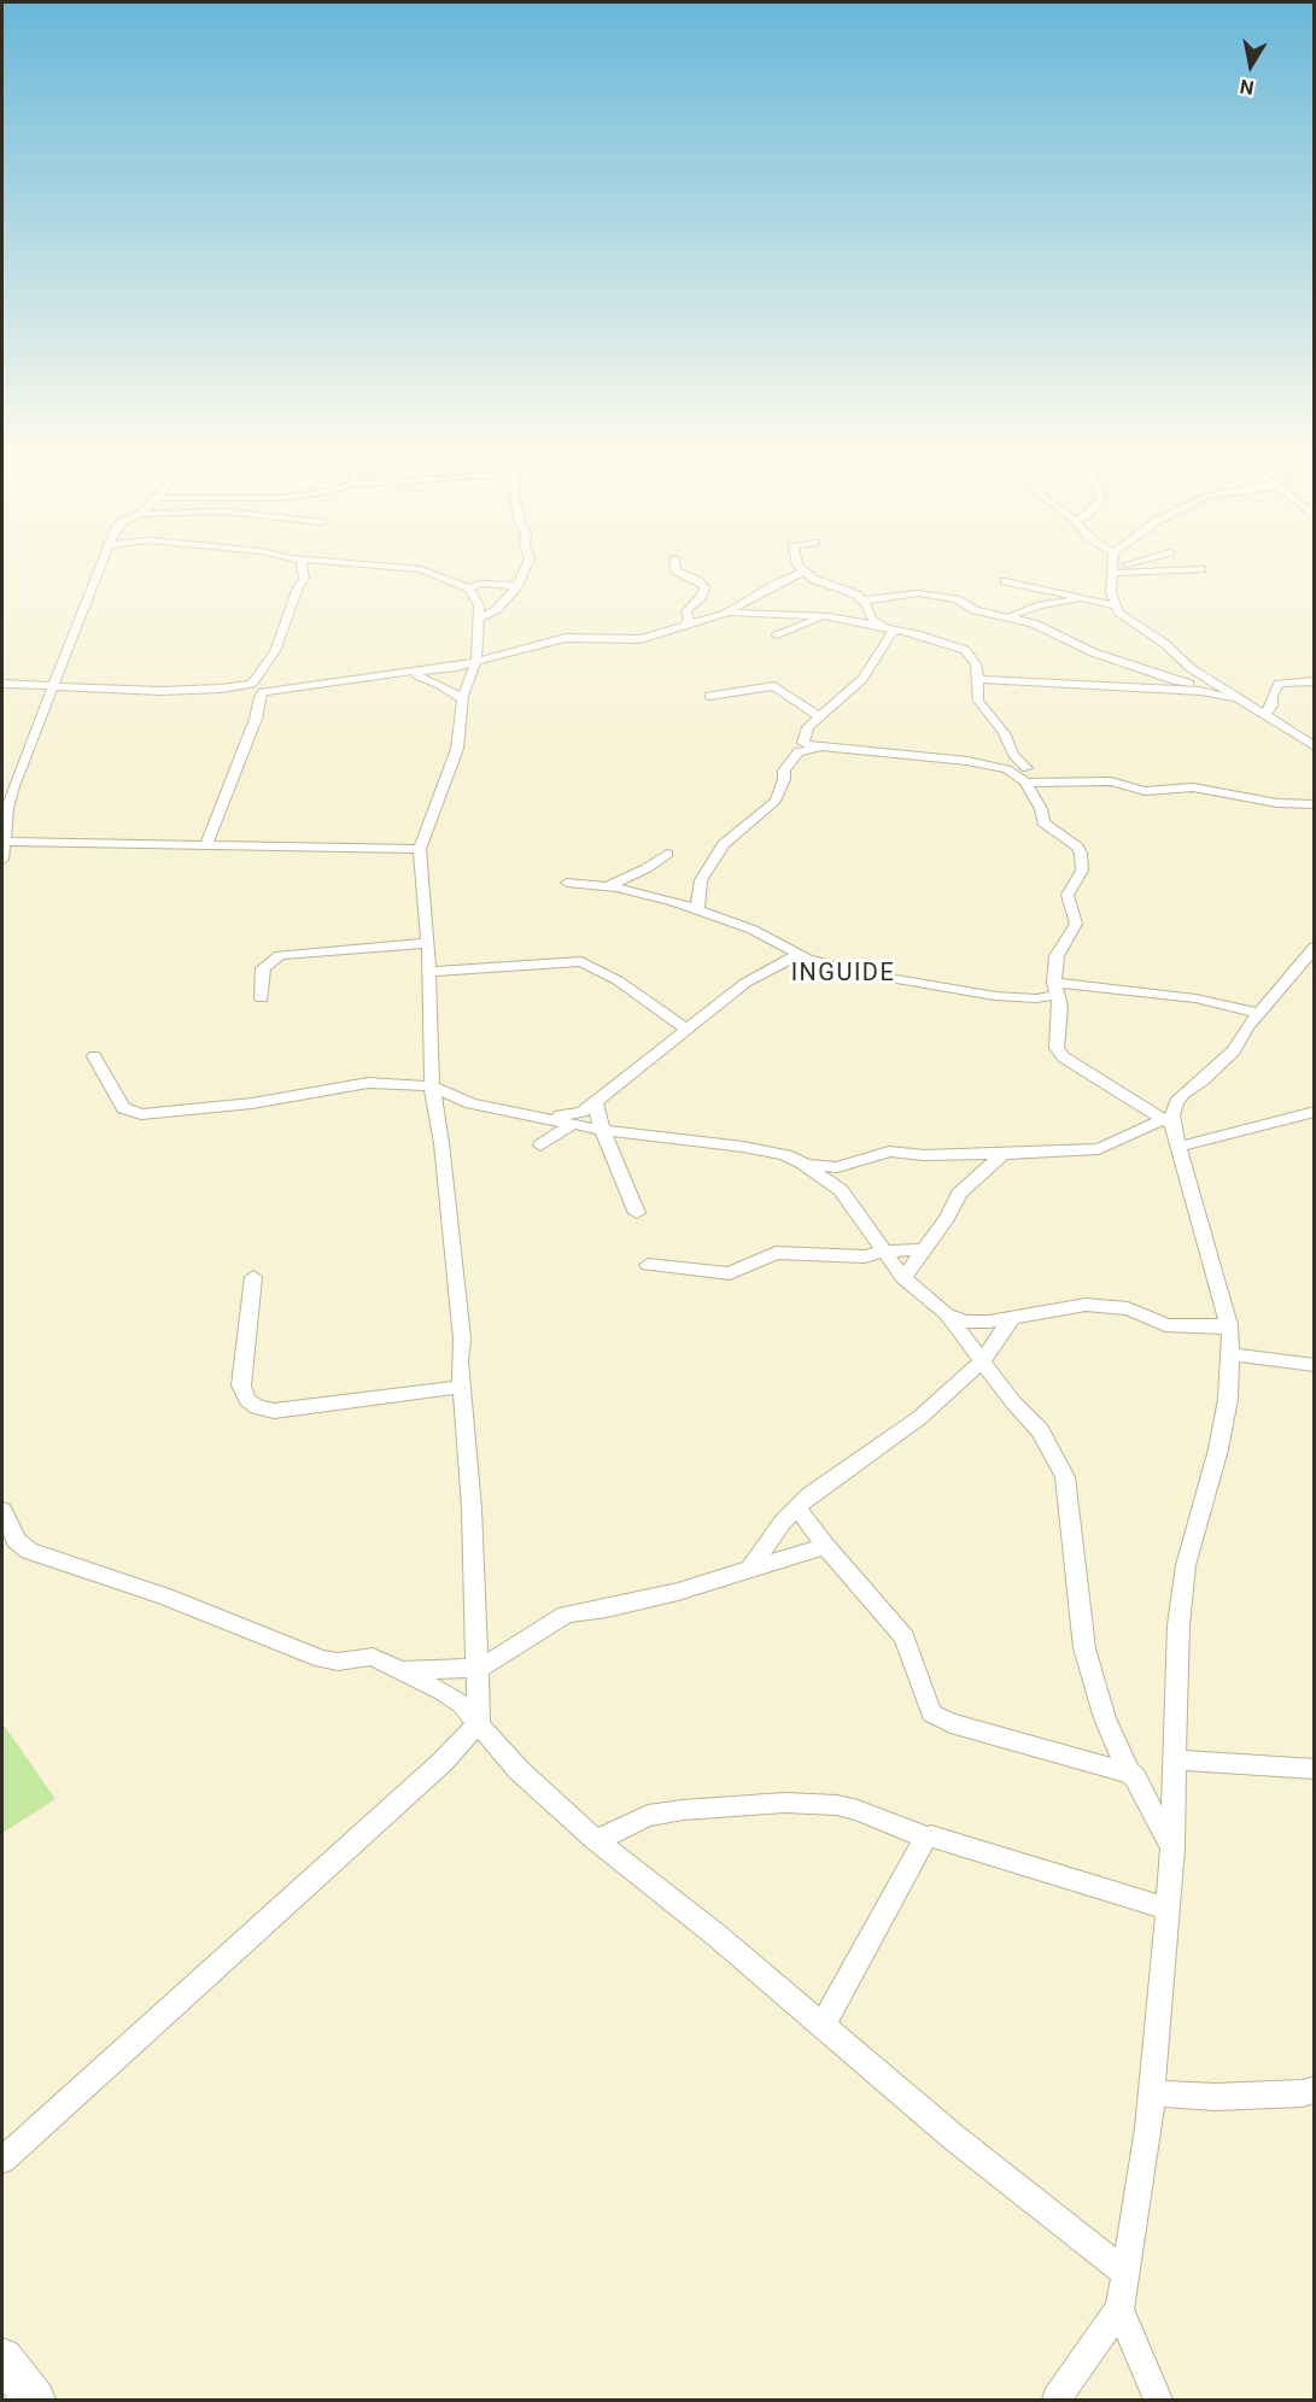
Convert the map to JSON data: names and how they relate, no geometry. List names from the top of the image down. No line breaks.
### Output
{"districts":["INGUIDE"],"north":"bottom"}
